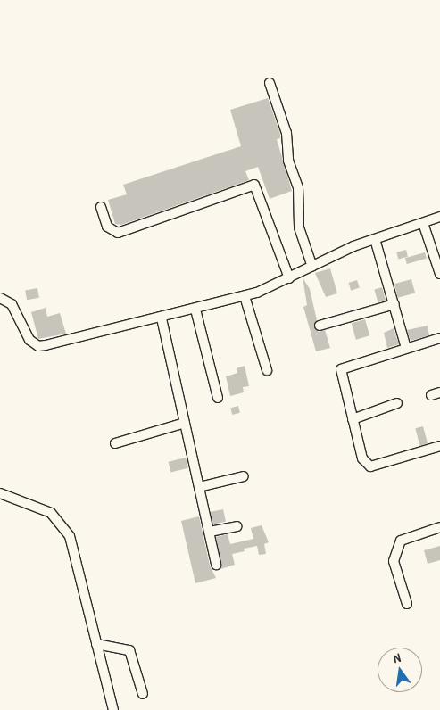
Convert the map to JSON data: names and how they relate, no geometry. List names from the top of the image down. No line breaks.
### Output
{"north":"top"}
